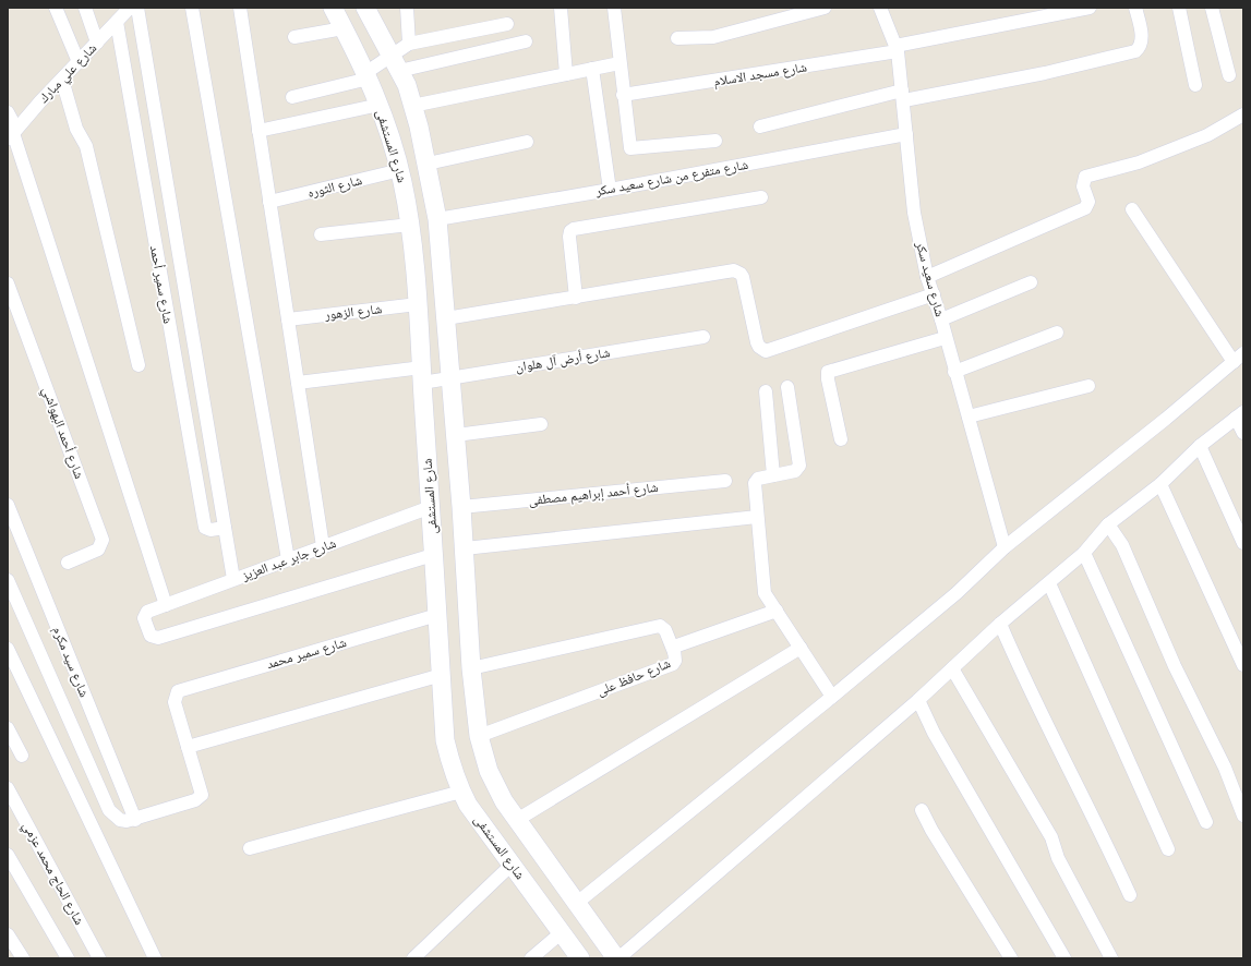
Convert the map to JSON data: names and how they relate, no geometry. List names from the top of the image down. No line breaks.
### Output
{"streets":{"street":["شارع علي مبارك","شارع مسجد الاسلام","شارع المستشفى","شارع متفرع من شارع سعيد سكر","شارع الثوره","شارع سعيد سكر","شارع سمير أحمد","شارع الزهور","شارع أرض آل هلوان","شارع أحمد البهواشي","شارع أحمد إبراهيم مصطفى","شارع جابر عبد العزيز","شارع سمير محمد","شارع سيد مكرم","شارع حافظ على","شارع الحاج محمد عزمي"]},"crossings":[["شارع علي مبارك","شارع سمير أحمد"],["شارع مسجد الاسلام","شارع سعيد سكر"],["شارع المستشفى","شارع الثوره"],["شارع المستشفى","شارع الزهور"],["شارع المستشفى","شارع أرض آل هلوان"],["شارع المستشفى","شارع جابر عبد العزيز"],["شارع المستشفى","شارع سمير محمد"],["شارع متفرع من شارع سعيد سكر","شارع سعيد سكر"]]}
